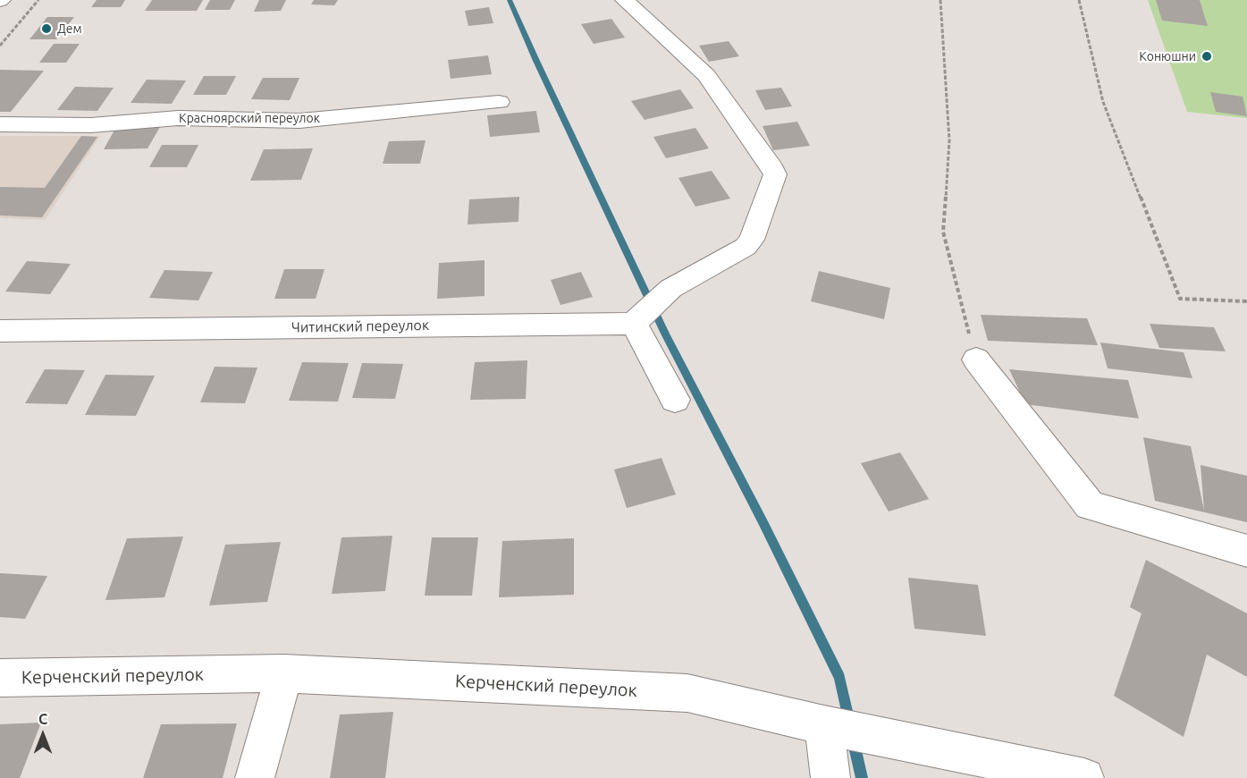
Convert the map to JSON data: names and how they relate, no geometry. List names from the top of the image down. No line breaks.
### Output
{"streets":{"street":["Красноярский переулок","Читинский переулок","Керченский переулок"]},"places":["Дем","Конюшни"],"north":"top"}
